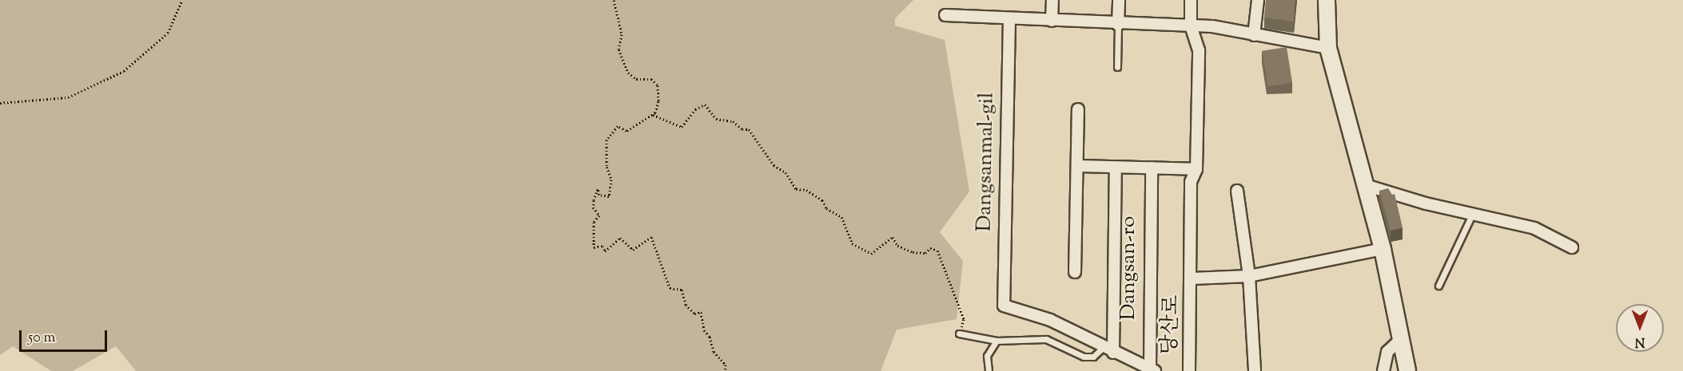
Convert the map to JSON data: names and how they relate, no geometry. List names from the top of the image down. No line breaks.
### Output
{"streets":{"street":["Dangsanmal-gil","Dangsan-ro","당산로"]},"crossings":[["Dangsanmal-gil","Dangsan-ro"]],"scale_bar":"50 m","north":"bottom"}
